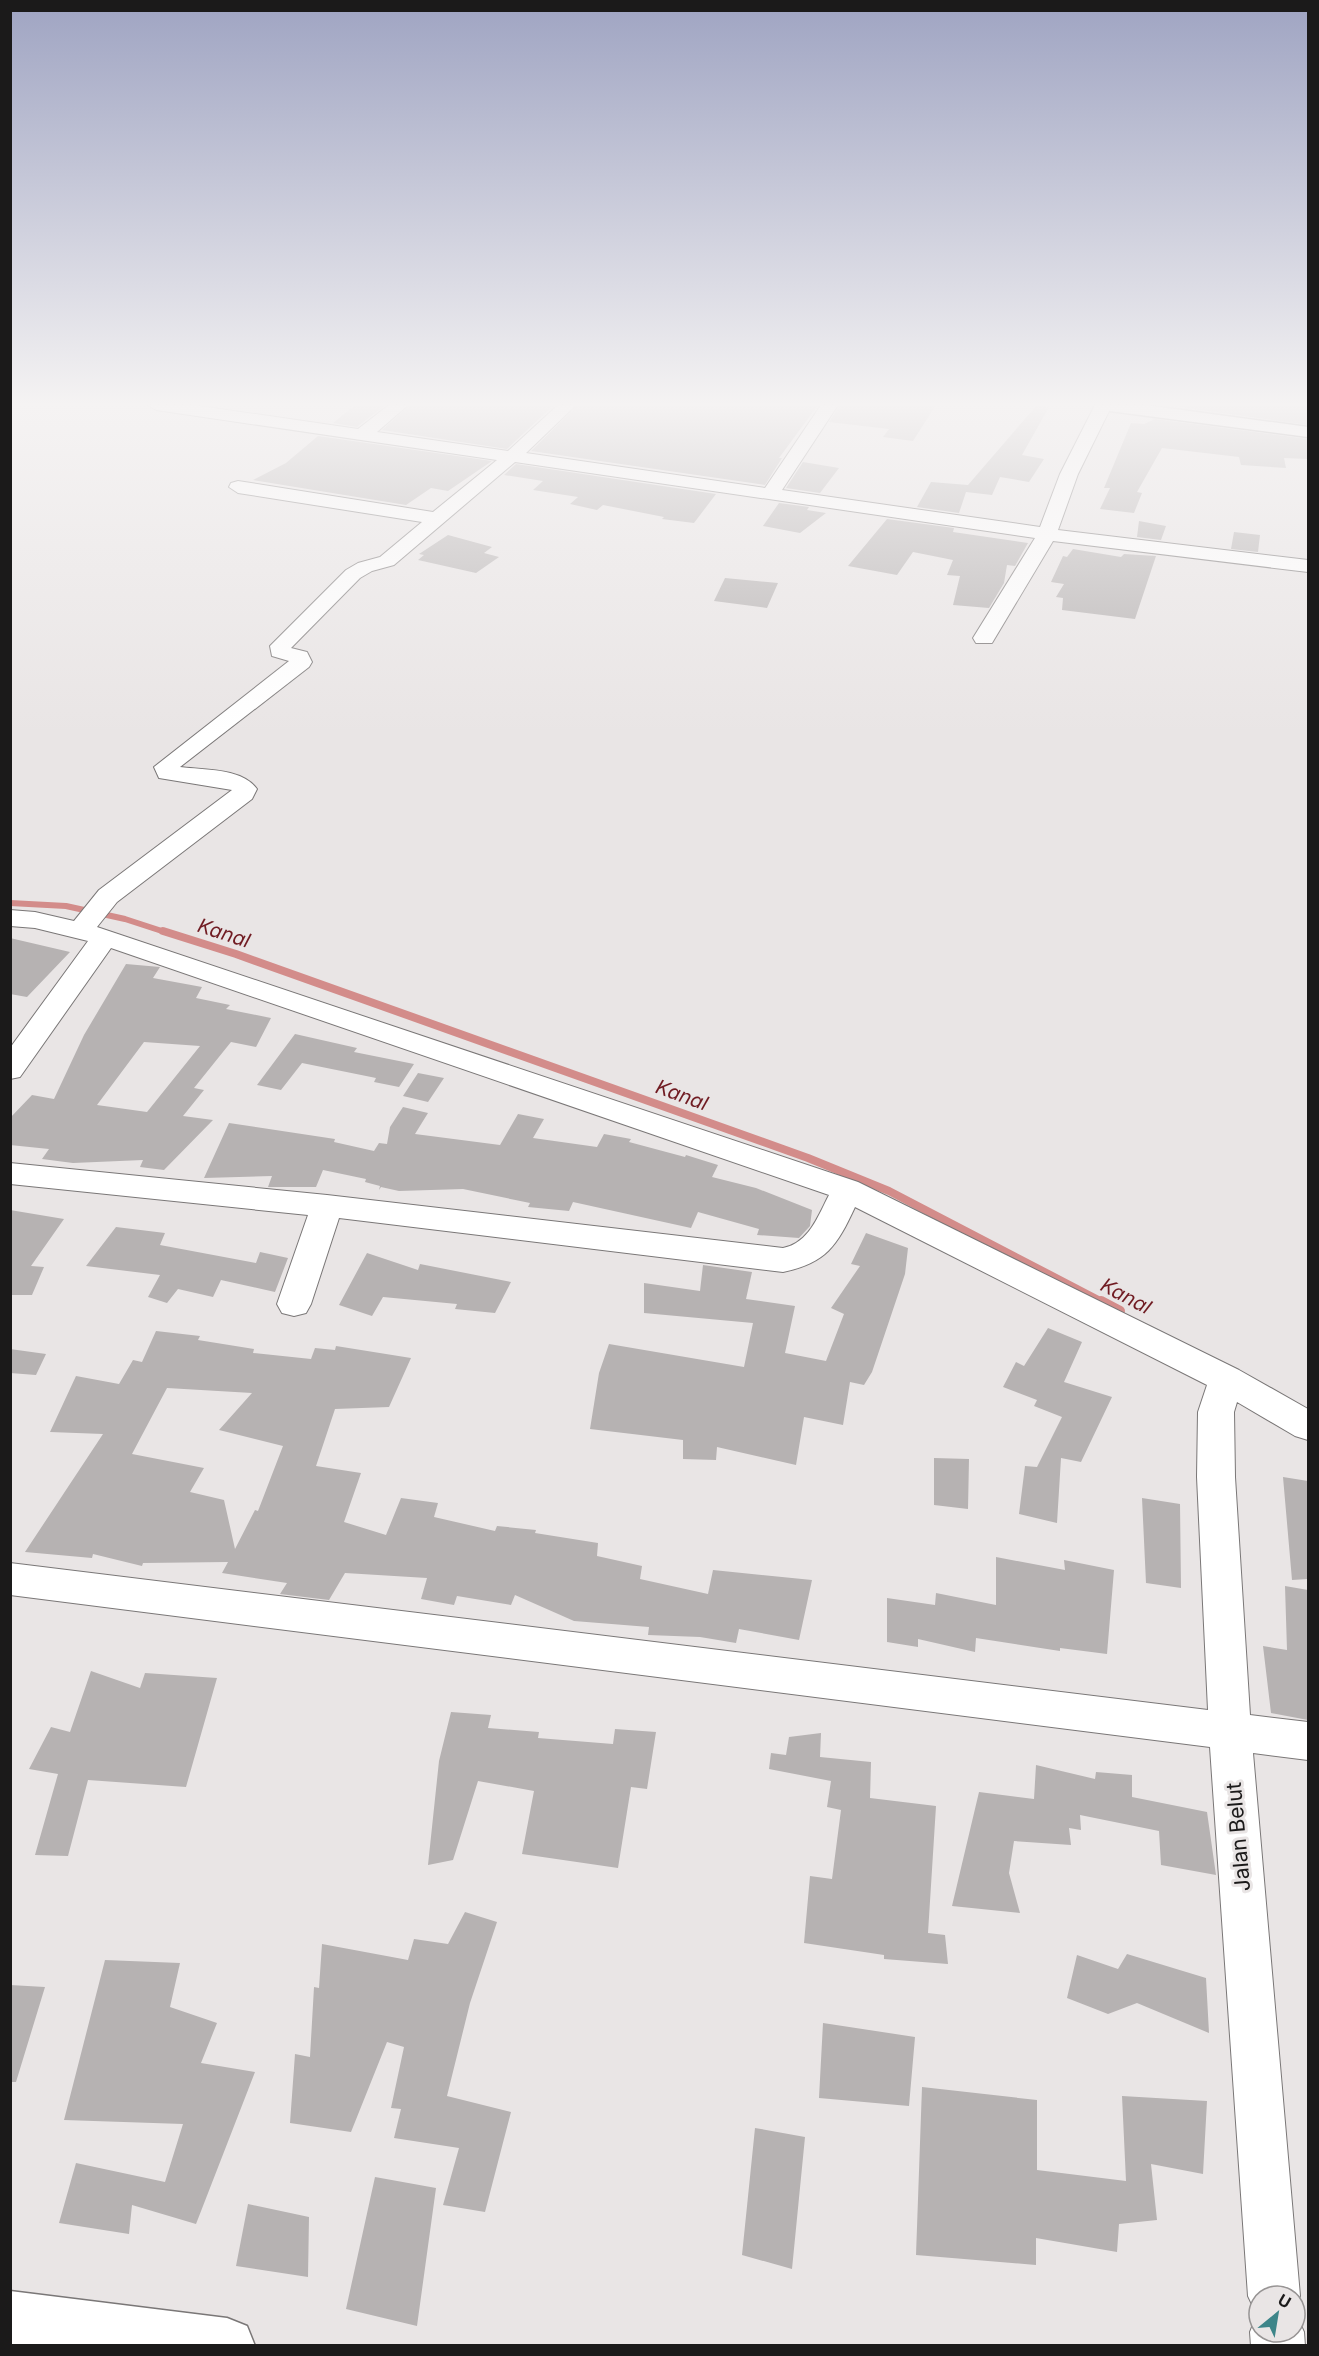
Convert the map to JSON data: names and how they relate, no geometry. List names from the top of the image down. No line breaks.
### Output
{"streets":{"street":["Jalan Belut"]},"water":["Kanal"],"north":"top right"}
